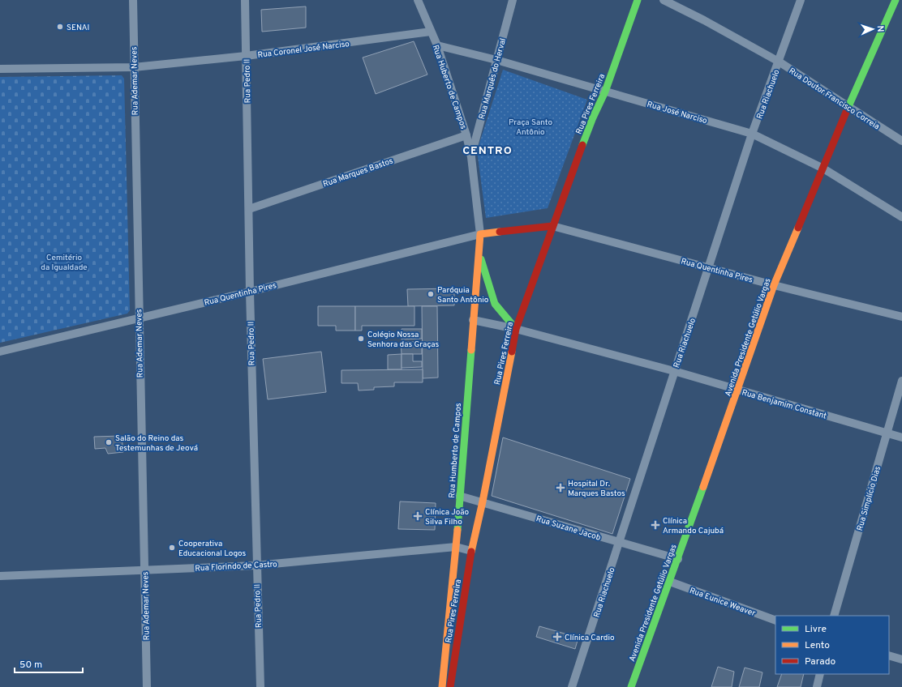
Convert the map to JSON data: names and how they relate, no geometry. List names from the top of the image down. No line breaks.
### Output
{"streets":{"main road":["Rua Pires Ferreira","Avenida Presidente Getúlio Vargas","Rua Humberto de Campos"],"street":["Rua Coronel José Narciso","Rua Marquês do Herval","Rua Ademar Neves","Rua Pedro II","Rua Huberto de Campos","Rua Riachuelo","Rua Doutor Francisco Correia","Rua José Narciso","Rua Marques Bastos","Rua Quentinha Pires","Rua Benjamim Constant","Rua Simplício Dias","Rua Suzane Jacob","Rua Florindo de Castro","Rua Eunice Weaver"]},"crossings":[["Rua Coronel José Narciso","Rua Ademar Neves"],["Rua Coronel José Narciso","Rua Pedro II"],["Rua Coronel José Narciso","Rua Huberto de Campos"],["Rua Marquês do Herval","Rua Huberto de Campos"],["Rua Marquês do Herval","Rua José Narciso"],["Rua Ademar Neves","Rua Quentinha Pires"],["Rua Ademar Neves","Rua Florindo de Castro"],["Rua Pedro II","Rua Marques Bastos"],["Rua Pedro II","Rua Quentinha Pires"],["Rua Pedro II","Rua Florindo de Castro"],["Rua Huberto de Campos","Rua José Narciso"],["Rua Huberto de Campos","Rua Marques Bastos"],["Rua Huberto de Campos","Rua Quentinha Pires"],["Rua Huberto de Campos","Rua Humberto de Campos"],["Rua Riachuelo","Rua Doutor Francisco Correia"],["Rua Riachuelo","Rua José Narciso"],["Rua Riachuelo","Rua Quentinha Pires"],["Rua Riachuelo","Rua Benjamim Constant"],["Rua Riachuelo","Rua Suzane Jacob"],["Rua Doutor Francisco Correia","Avenida Presidente Getúlio Vargas"],["Rua Pires Ferreira","Rua José Narciso"],["Rua Pires Ferreira","Rua Quentinha Pires"],["Rua Pires Ferreira","Rua Benjamim Constant"],["Rua Pires Ferreira","Rua Suzane Jacob"],["Rua Pires Ferreira","Rua Florindo de Castro"],["Rua José Narciso","Avenida Presidente Getúlio Vargas"],["Rua Quentinha Pires","Avenida Presidente Getúlio Vargas"],["Rua Quentinha Pires","Rua Humberto de Campos"],["Avenida Presidente Getúlio Vargas","Rua Benjamim Constant"],["Avenida Presidente Getúlio Vargas","Rua Suzane Jacob"],["Avenida Presidente Getúlio Vargas","Rua Eunice Weaver"],["Rua Benjamim Constant","Rua Humberto de Campos"],["Rua Benjamim Constant","Rua Simplício Dias"],["Rua Humberto de Campos","Rua Suzane Jacob"],["Rua Humberto de Campos","Rua Florindo de Castro"]],"districts":["CENTRO"],"parks":["Praça Santo Antônio","Cemitério da Igualdade"],"places":{"other":["SENAI","Paróquia Santo Antônio","Colégio Nossa Senhora das Graças","Salão do Reino das Testemunhas de Jeová","Cooperativa Educacional Logos"],"health":["Hospital Dr. Marques Bastos","Clínica João Silva Filho","Clínica Armando Cajubá","Clínica Cardio"]},"legend":["Livre","Lento","Parado"],"scale_bar":"50 m","north":"right"}
